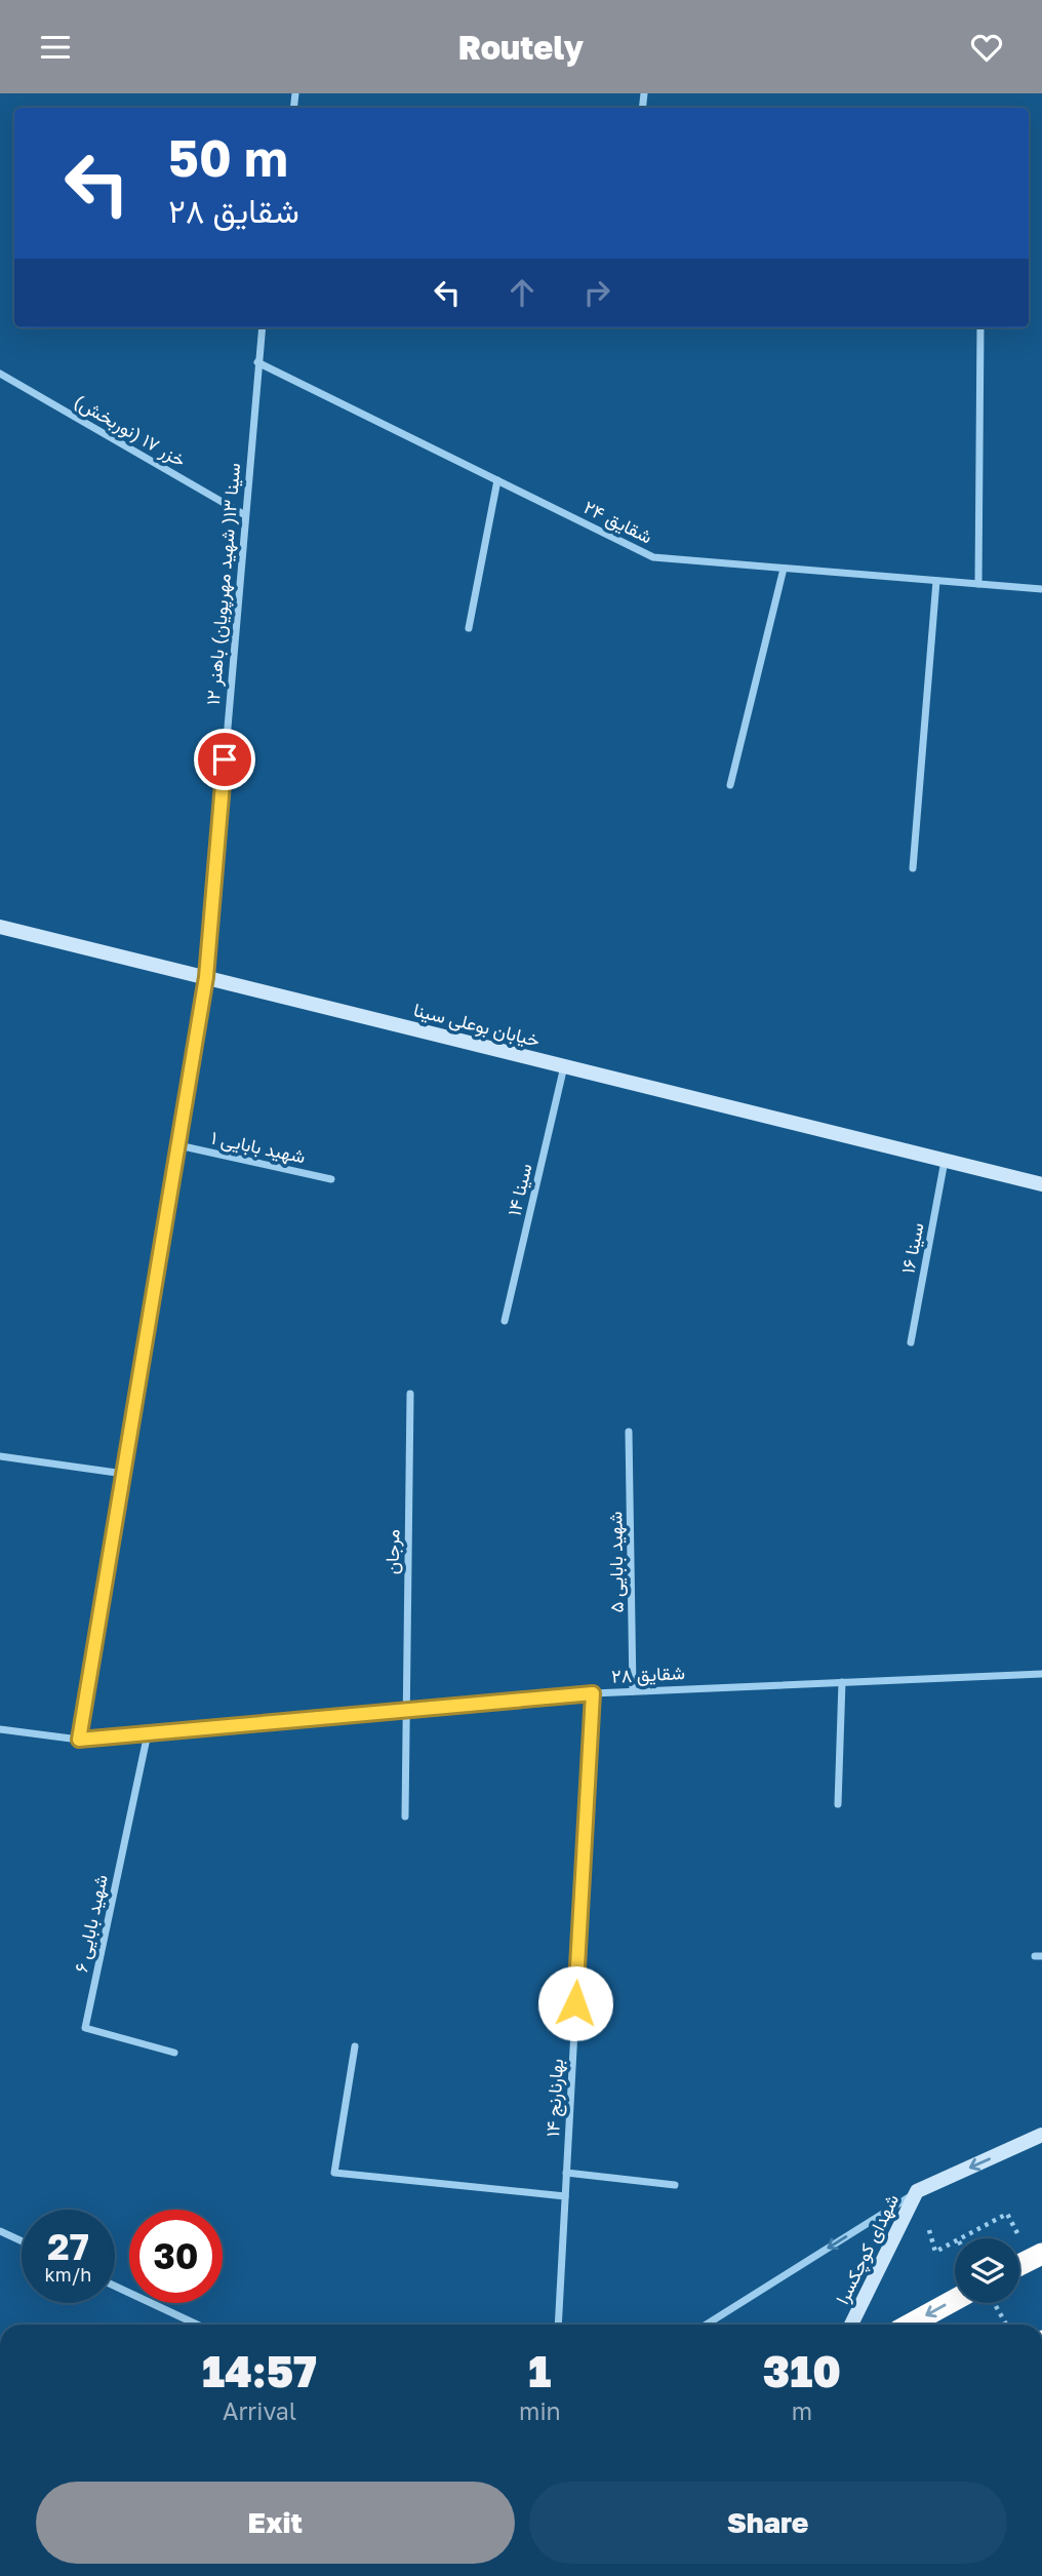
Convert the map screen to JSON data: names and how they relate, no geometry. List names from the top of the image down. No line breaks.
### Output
{"streets":{"main road":["خیابان بوعلی سینا","شهدای کوچکسرا"],"street":["خزر ۱۷ (نوربخش)","شقایق ۲۴","سینا ۱۳( شهید مهرپویان) باهنر ۱۲","شهید بابایی ۱","سینا ۱۴","سینا ۱۶","مرجان","شهید بابایی ۵","شقایق ۲۸","شهید بابایی ۶","بهارنارنج ۱۴"]},"crossings":[["خزر ۱۷ (نوربخش)","سینا ۱۳( شهید مهرپویان) باهنر ۱۲"],["شقایق ۲۴","سینا ۱۳( شهید مهرپویان) باهنر ۱۲"],["سینا ۱۳( شهید مهرپویان) باهنر ۱۲","خیابان بوعلی سینا"],["سینا ۱۳( شهید مهرپویان) باهنر ۱۲","شهید بابایی ۱"],["سینا ۱۳( شهید مهرپویان) باهنر ۱۲","شقایق ۲۸"],["خیابان بوعلی سینا","سینا ۱۴"],["خیابان بوعلی سینا","سینا ۱۶"],["مرجان","شقایق ۲۸"],["شهید بابایی ۵","شقایق ۲۸"],["شقایق ۲۸","شهید بابایی ۶"],["شقایق ۲۸","بهارنارنج ۱۴"]],"one_way":["شهدای کوچکسرا"],"page":{"header":"Routely","turn":["50 m","شقایق ۲۸"],"speed":"27 km/h","limit":"30","eta":["14:57","Arrival","1","min","310","m"],"buttons":["Exit","Share"]}}
